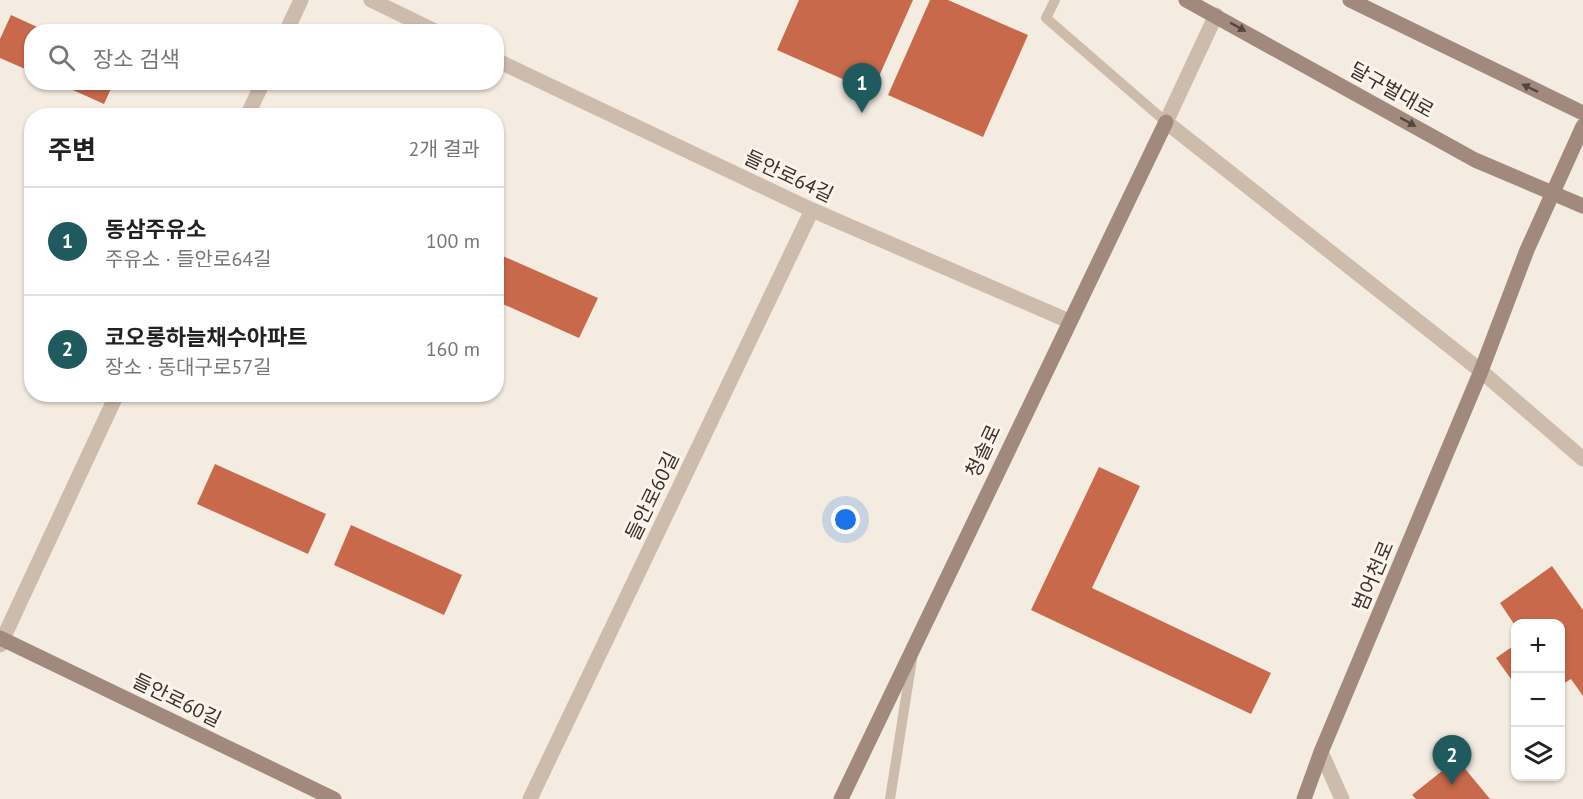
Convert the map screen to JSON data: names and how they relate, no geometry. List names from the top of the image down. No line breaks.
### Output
{"streets":{"main road":["달구벌대로","청솔로","들안로60길","범어천로"],"street":["들안로64길"]},"crossings":[["달구벌대로","범어천로"],["들안로64길","청솔로"],["들안로64길","들안로60길"]],"page":{"search":"장소 검색","pins":["1","2"],"heading":["주변","2개 결과"],"list":[{"mark":"1","name":"동삼주유소","note":"주유소 · 들안로64길","value":"100 m"},{"mark":"2","name":"코오롱하늘채수아파트","note":"장소 · 동대구로57길","value":"160 m"}],"map_buttons":["+","−"]}}
